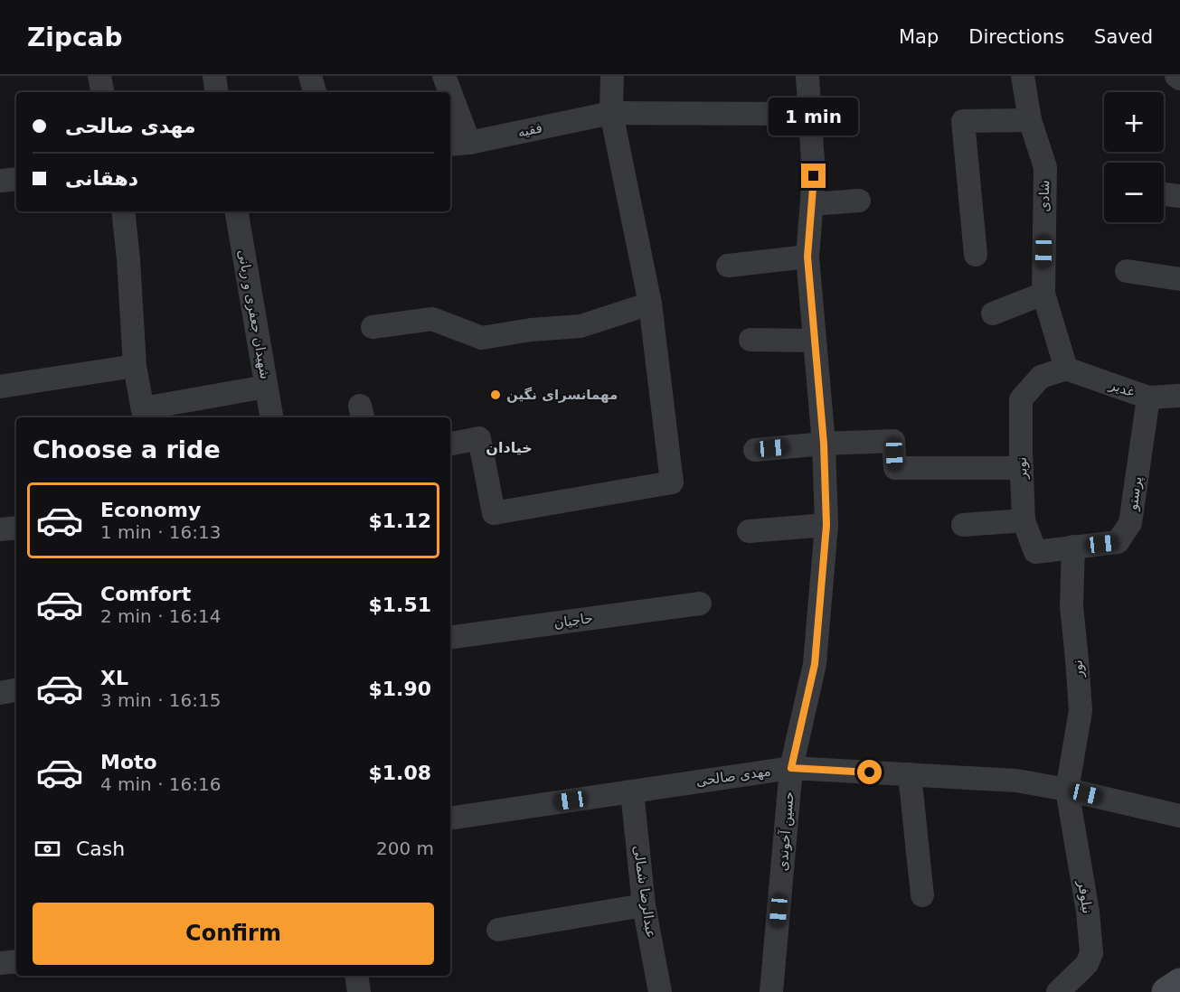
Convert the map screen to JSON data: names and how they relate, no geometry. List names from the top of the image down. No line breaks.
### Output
{"streets":{"street":["فقیه","شادی","شهیدان جعفری و ربانی","غدیر","نوبر","پرستو","حاجیان","نور","مهدی صالحی","حسین آخوندی","عبدالرضا شمالی","نیلوفر"]},"crossings":[["فقیه","حسین آخوندی"],["شادی","غدیر"],["شادی","نوبر"],["غدیر","نوبر"],["غدیر","پرستو"],["نوبر","پرستو"],["نوبر","نور"],["پرستو","نور"],["نور","مهدی صالحی"],["نور","نیلوفر"],["مهدی صالحی","حسین آخوندی"],["مهدی صالحی","عبدالرضا شمالی"],["مهدی صالحی","نیلوفر"]],"districts":["خیادان"],"places":["مهمانسرای نگین"],"page":{"header":"Zipcab","nav":["Map","Directions","Saved"],"map_buttons":["+","−"],"banner":["مهدی صالحی","دهقانی"],"bubble":"1 min","heading":"Choose a ride","list":[{"name":"Economy","note":"1 min · 16:13","value":"$1.12"},{"name":"Comfort","note":"2 min · 16:14","value":"$1.51"},{"name":"XL","note":"3 min · 16:15","value":"$1.90"},{"name":"Moto","note":"4 min · 16:16","value":"$1.08"}],"pay":["Cash","200 m"],"buttons":"Confirm"}}
